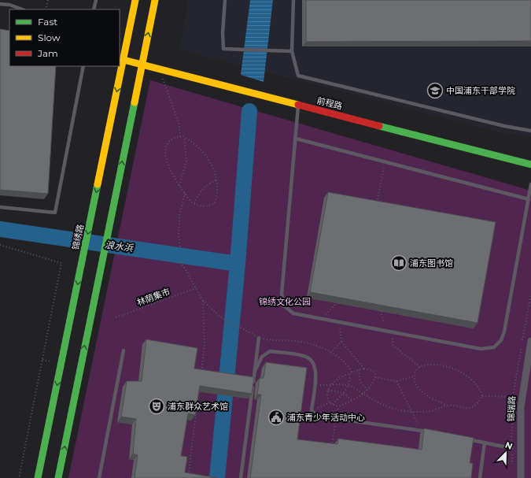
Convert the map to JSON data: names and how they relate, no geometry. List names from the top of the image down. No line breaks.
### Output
{"streets":{"main road":["前程路","锦绣路"],"street":["锦瑞路"],"path":["林荫集市"]},"crossings":[["前程路","锦绣路"]],"water":["浪水浜"],"parks":["锦绣文化公园"],"places":{"school or university":["中国浦东干部学院"],"library":["浦东图书馆"],"theatre":["浦东群众艺术馆"],"public building":["浦东青少年活动中心"]},"legend":["Fast","Slow","Jam"],"north":"top right"}
